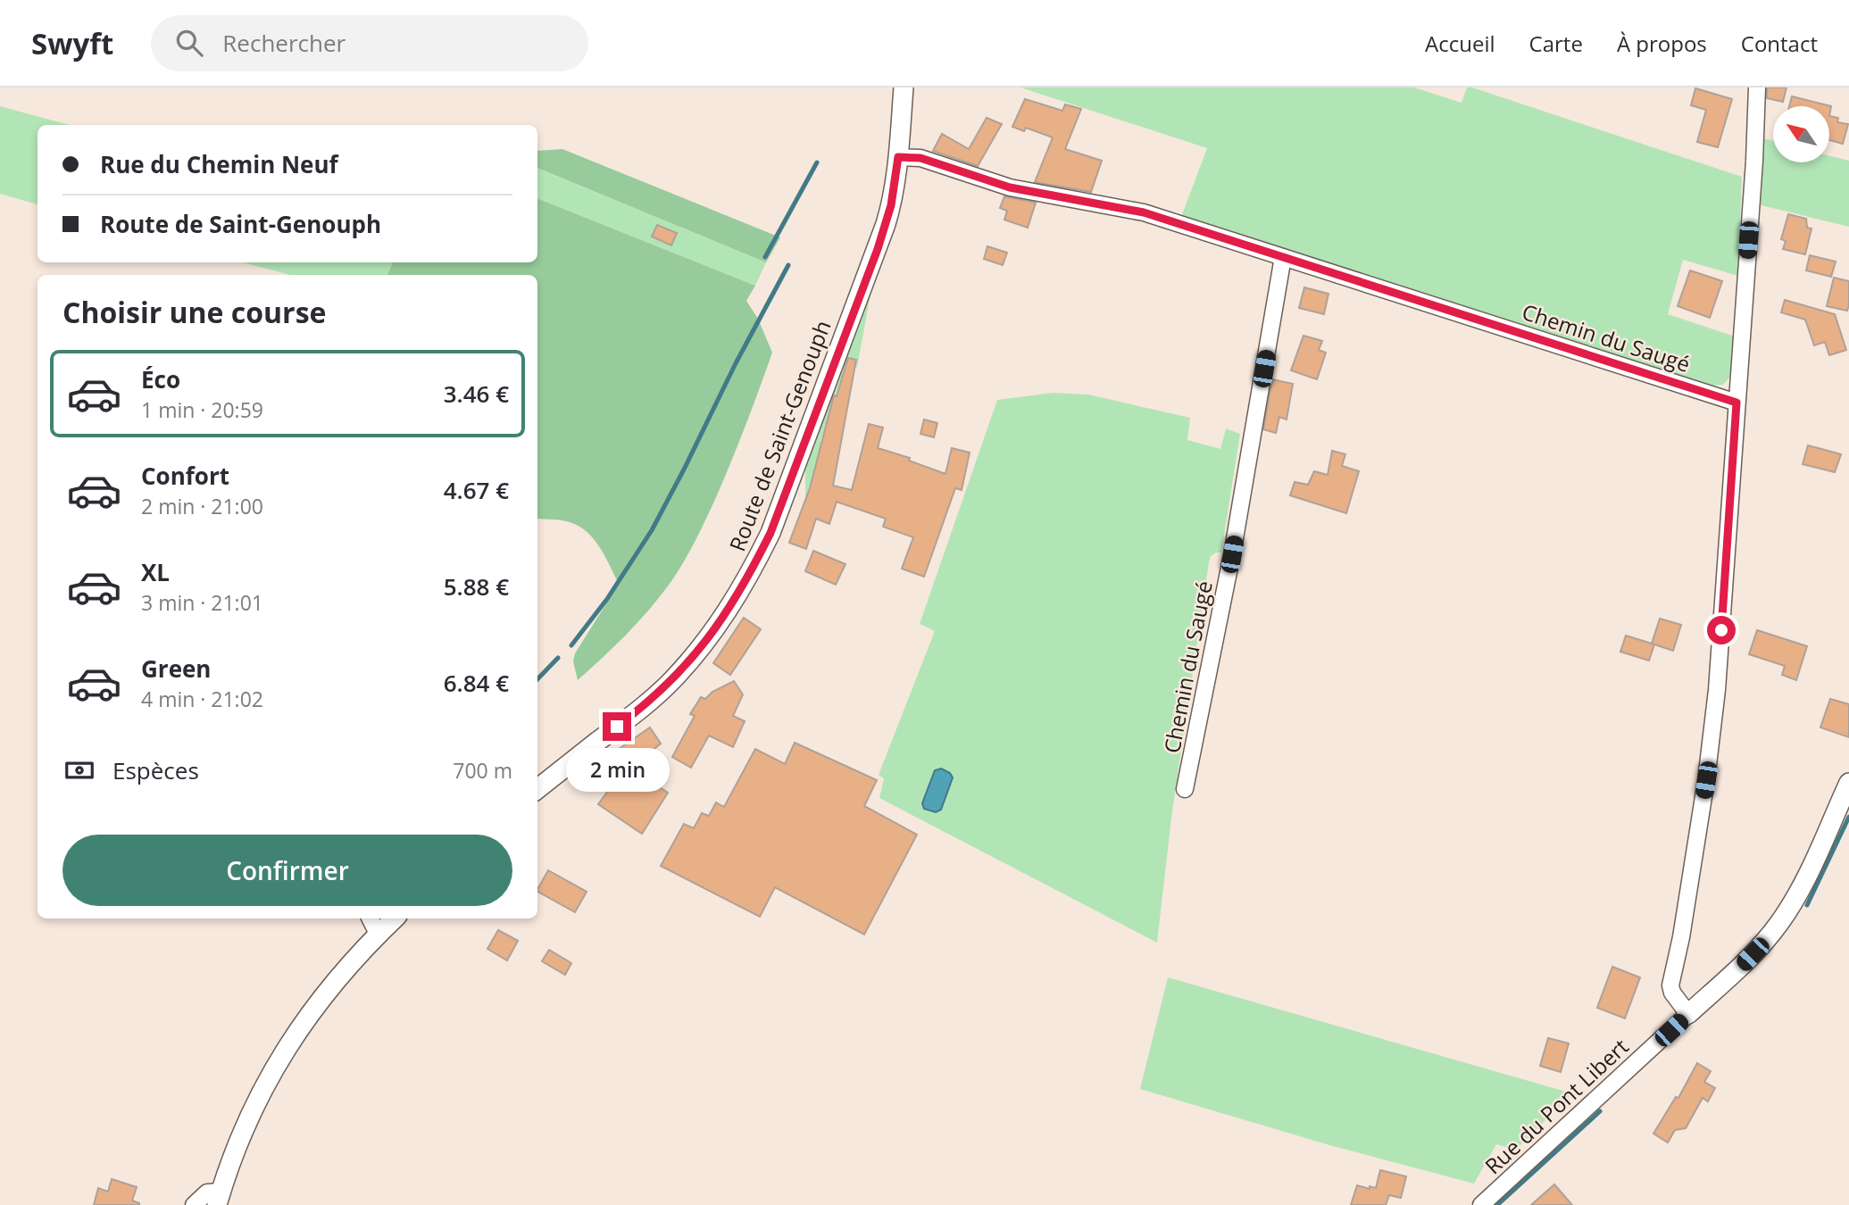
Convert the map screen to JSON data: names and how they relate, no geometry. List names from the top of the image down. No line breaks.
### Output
{"streets":{"street":["Chemin du Saugé","Route de Saint-Genouph","Rue du Pont Libert"]},"crossings":[["Chemin du Saugé","Route de Saint-Genouph"]],"north":"top left","page":{"header":"Swyft","search":"Rechercher","nav":["Accueil","Carte","À propos","Contact"],"banner":["Rue du Chemin Neuf","Route de Saint-Genouph"],"heading":"Choisir une course","list":[{"name":"Éco","note":"1 min · 20:59","value":"3.46 €"},{"name":"Confort","note":"2 min · 21:00","value":"4.67 €"},{"name":"XL","note":"3 min · 21:01","value":"5.88 €"},{"name":"Green","note":"4 min · 21:02","value":"6.84 €"}],"pay":["Espèces","700 m"],"bubble":"2 min","buttons":"Confirmer"}}
